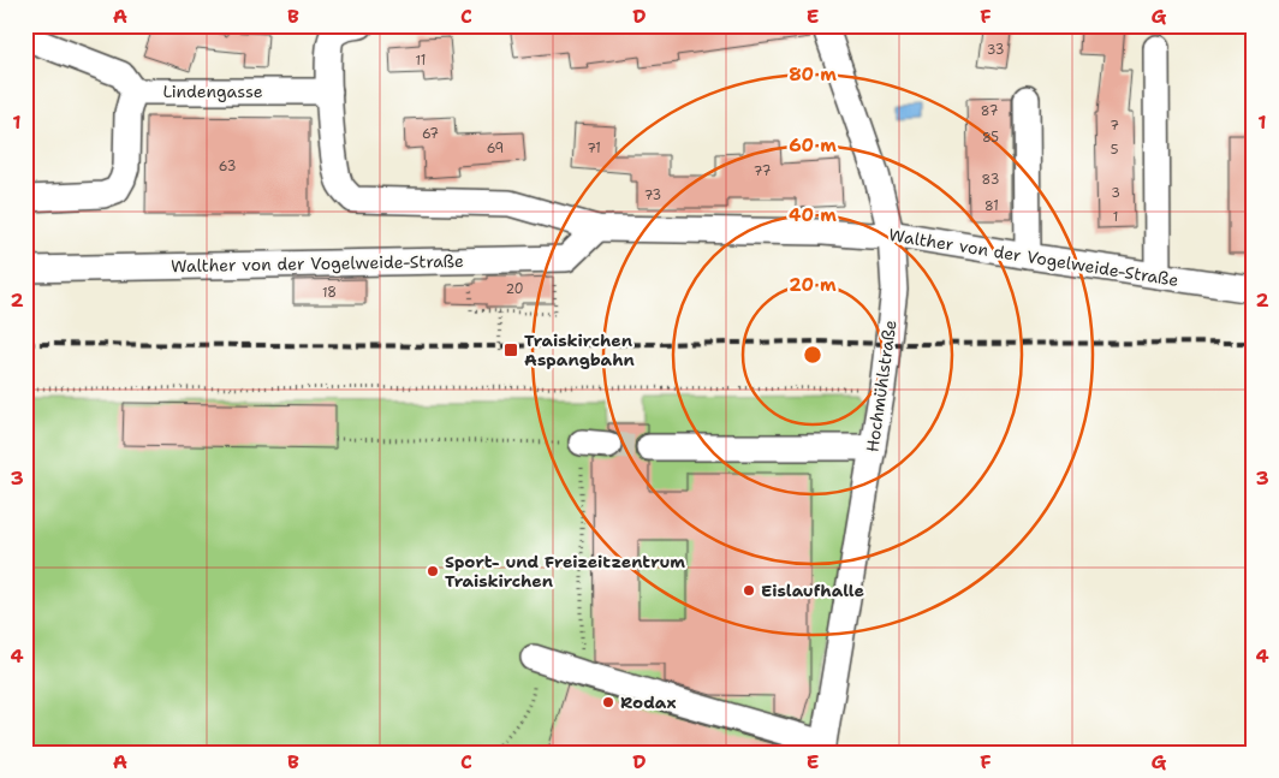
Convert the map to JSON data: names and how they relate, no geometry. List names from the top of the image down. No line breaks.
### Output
{"streets":{"street":["Lindengasse","Walther von der Vogelweide-Straße","Hochmühlstraße"]},"crossings":[["Lindengasse","Walther von der Vogelweide-Straße"],["Walther von der Vogelweide-Straße","Hochmühlstraße"]],"places":{"transit":["Traiskirchen Aspangbahn"],"other":["Sport- und Freizeitzentrum Traiskirchen","Eislaufhalle","Rodax"]},"house_numbers":["33","11","87","7","67","85","69","71","5","63","77","83","3","73","81","1","20","18"],"grid":{"columns":["A","B","C","D","E","F","G"],"rows":["1","2","3","4"]},"rings":["80 m","60 m","40 m","20 m"]}
